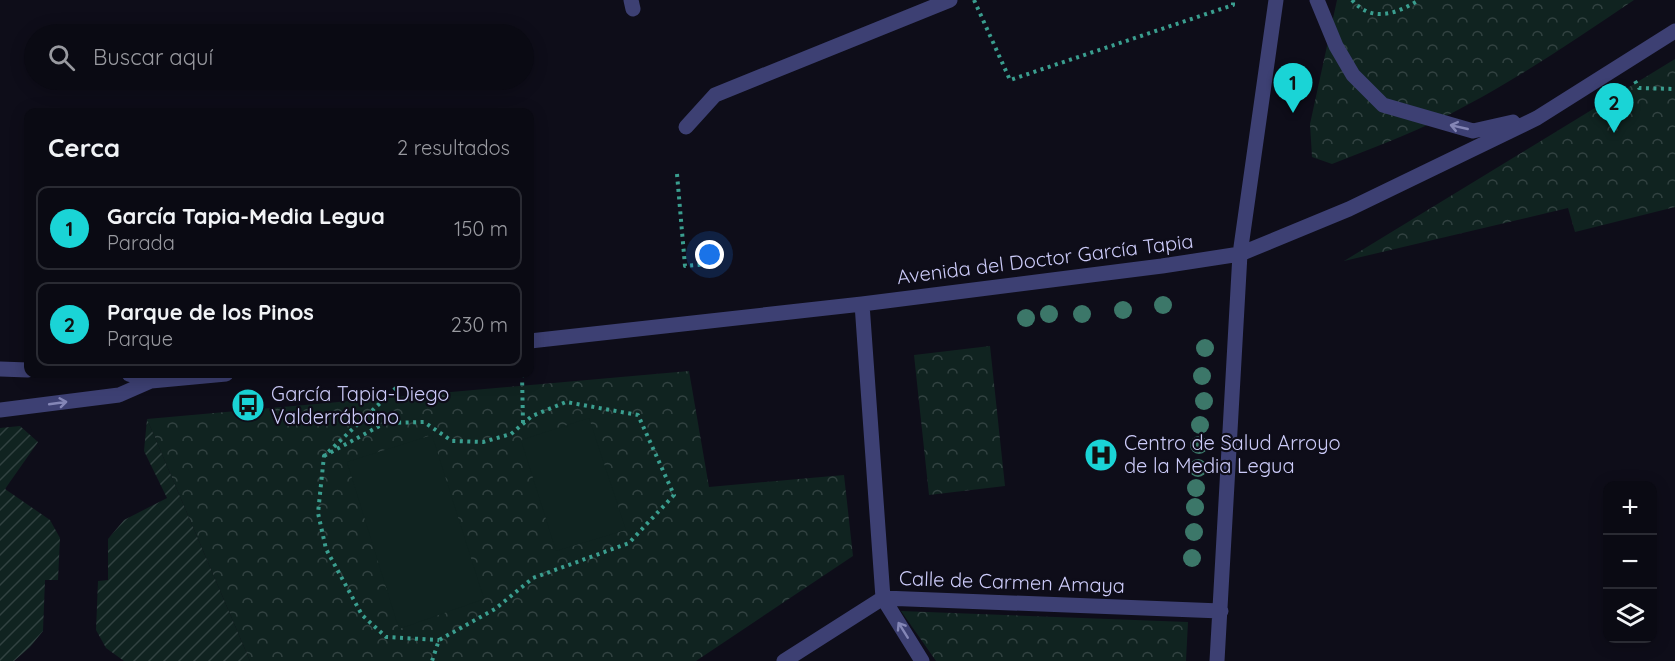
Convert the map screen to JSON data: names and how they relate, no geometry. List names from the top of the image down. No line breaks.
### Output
{"streets":{"street":["Avenida del Doctor García Tapia","Calle de Carmen Amaya"]},"places":{"bus stop":["García Tapia-Diego Valderrábano"],"hospital":["Centro de Salud Arroyo de la Media Legua"]},"page":{"search":"Buscar aquí","pins":["1","2"],"heading":["Cerca","2 resultados"],"list":[{"mark":"1","name":"García Tapia-Media Legua","note":"Parada","value":"150 m"},{"mark":"2","name":"Parque de los Pinos","note":"Parque","value":"230 m"}],"map_buttons":["+","−"]}}
